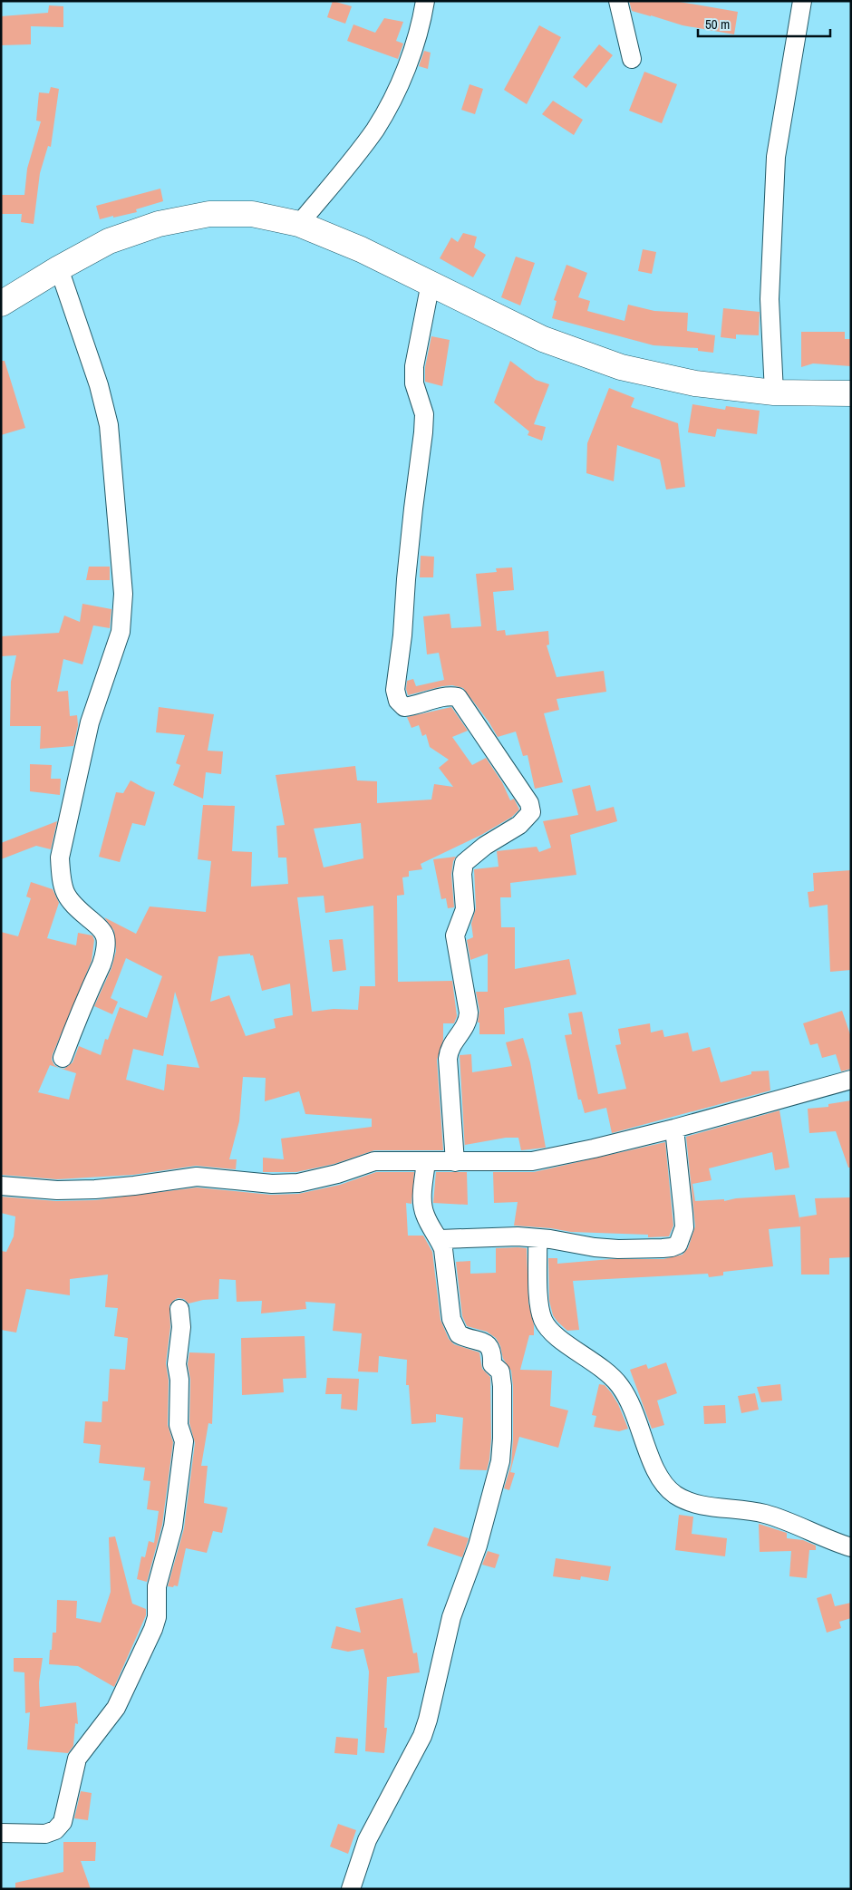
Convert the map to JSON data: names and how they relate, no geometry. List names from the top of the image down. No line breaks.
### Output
{"scale_bar":"50 m"}
